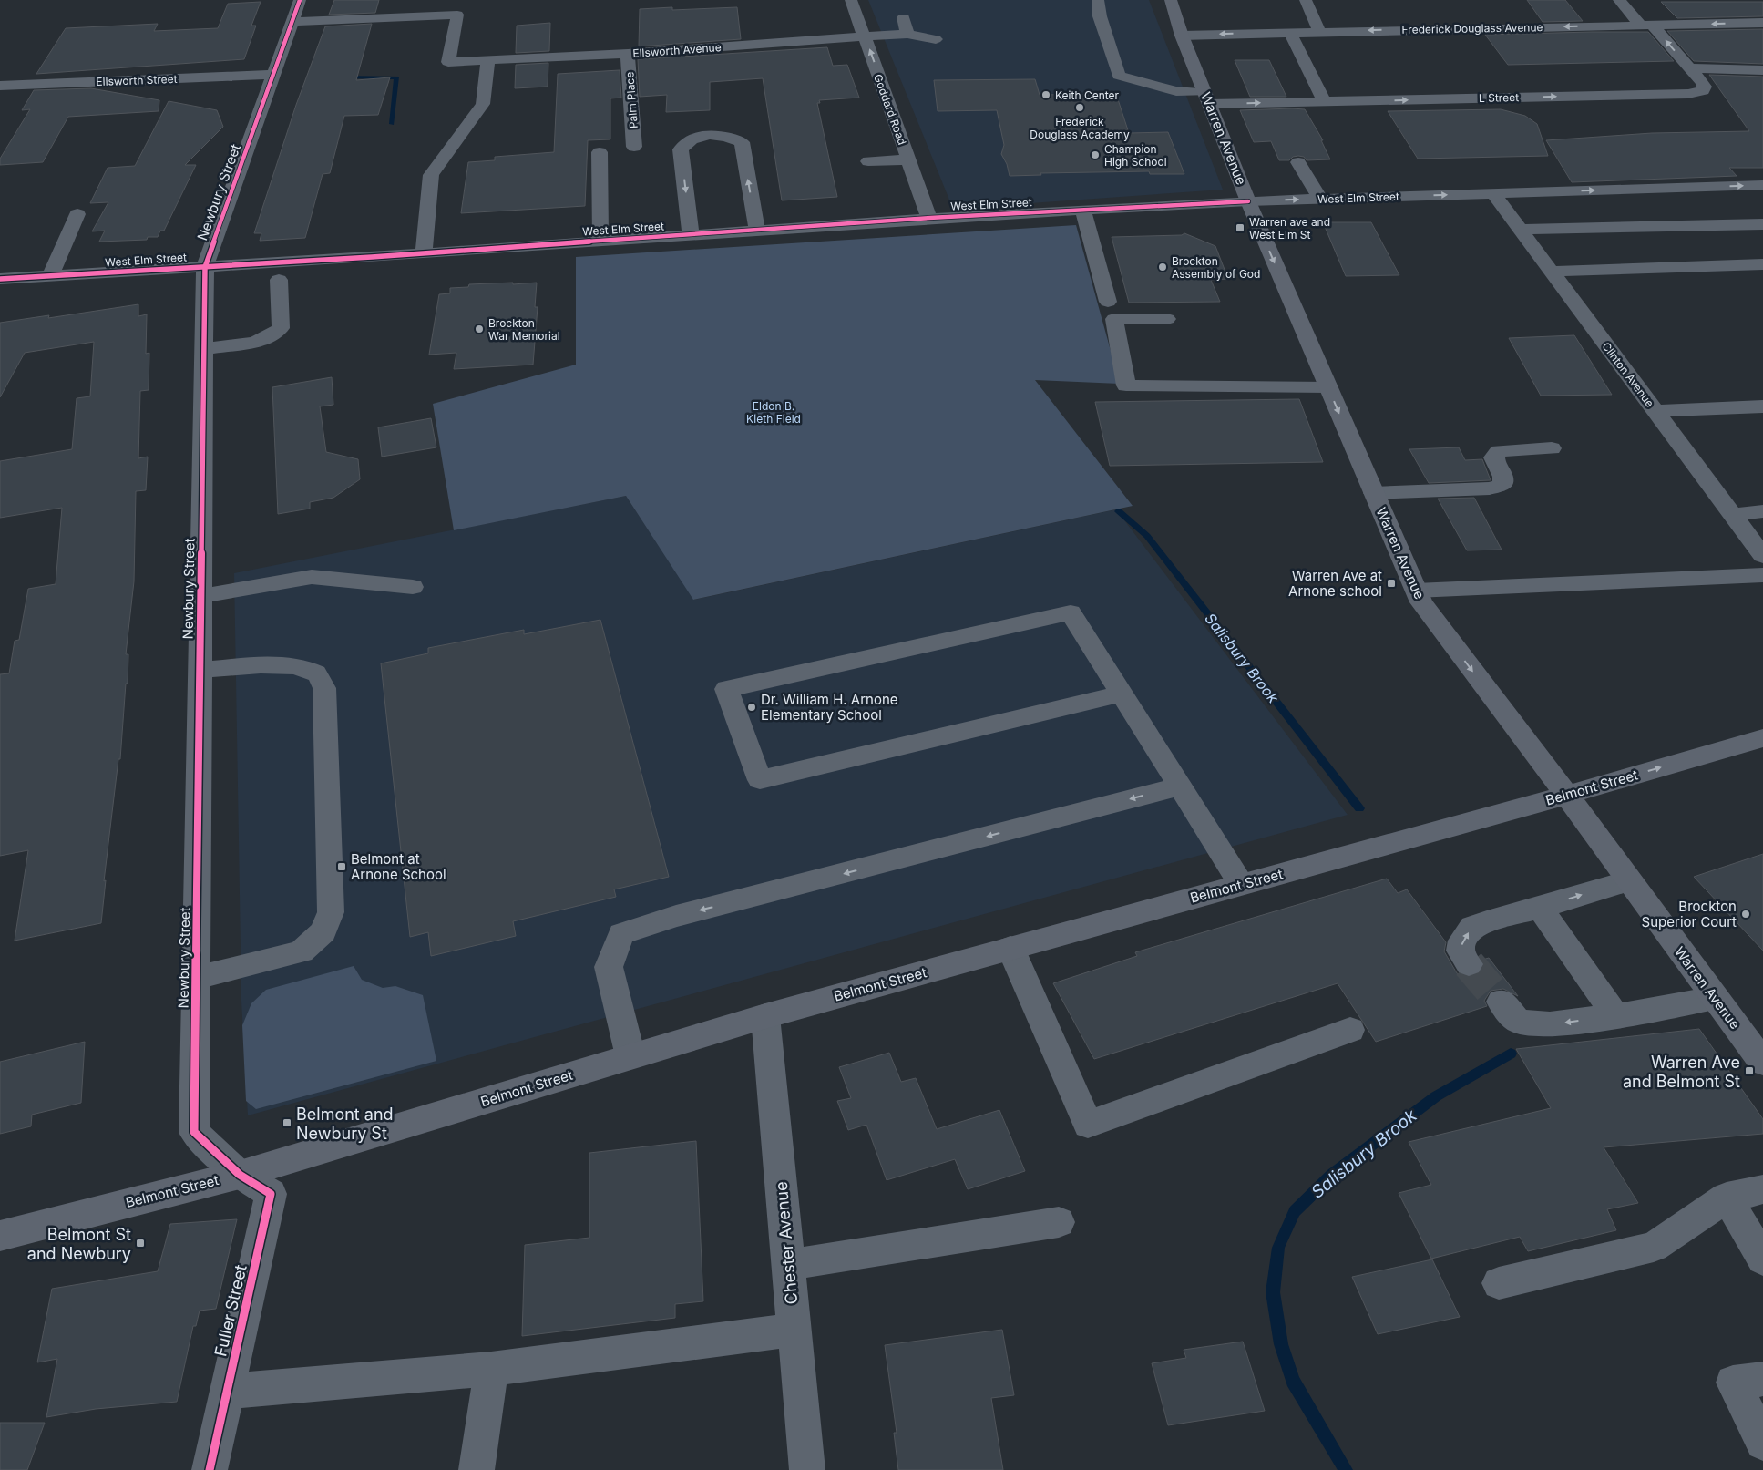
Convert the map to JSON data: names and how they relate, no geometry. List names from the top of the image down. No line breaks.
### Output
{"streets":{"main road":["Warren Avenue","Belmont Street"],"street":["Frederick Douglass Avenue","Ellsworth Avenue","Ellsworth Street","L Street","Palm Place","Goddard Road","Newbury Street","West Elm Street","Clinton Avenue","Chester Avenue","Fuller Street"]},"crossings":[["Frederick Douglass Avenue","L Street"],["Frederick Douglass Avenue","Warren Avenue"],["Ellsworth Avenue","Palm Place"],["Ellsworth Avenue","Goddard Road"],["Ellsworth Street","Newbury Street"],["L Street","Warren Avenue"],["Goddard Road","West Elm Street"],["Warren Avenue","West Elm Street"],["Warren Avenue","Belmont Street"],["Newbury Street","West Elm Street"],["Newbury Street","Belmont Street"],["Newbury Street","Fuller Street"],["West Elm Street","Clinton Avenue"],["Belmont Street","Chester Avenue"],["Belmont Street","Fuller Street"]],"one_way":["Goddard Road","Warren Avenue"],"water":["Salisbury Brook"],"parks":["Eldon B. Kieth Field"],"places":{"other":["Keith Center","Frederick Douglass Academy","Champion High School","Brockton Assembly of God","Brockton War Memorial","Dr. William H. Arnone Elementary School","Brockton Superior Court"],"transit":["Warren ave and West Elm St","Warren Ave at Arnone school","Belmont at Arnone School","Warren Ave and Belmont St","Belmont and Newbury St","Belmont St and Newbury"]}}
